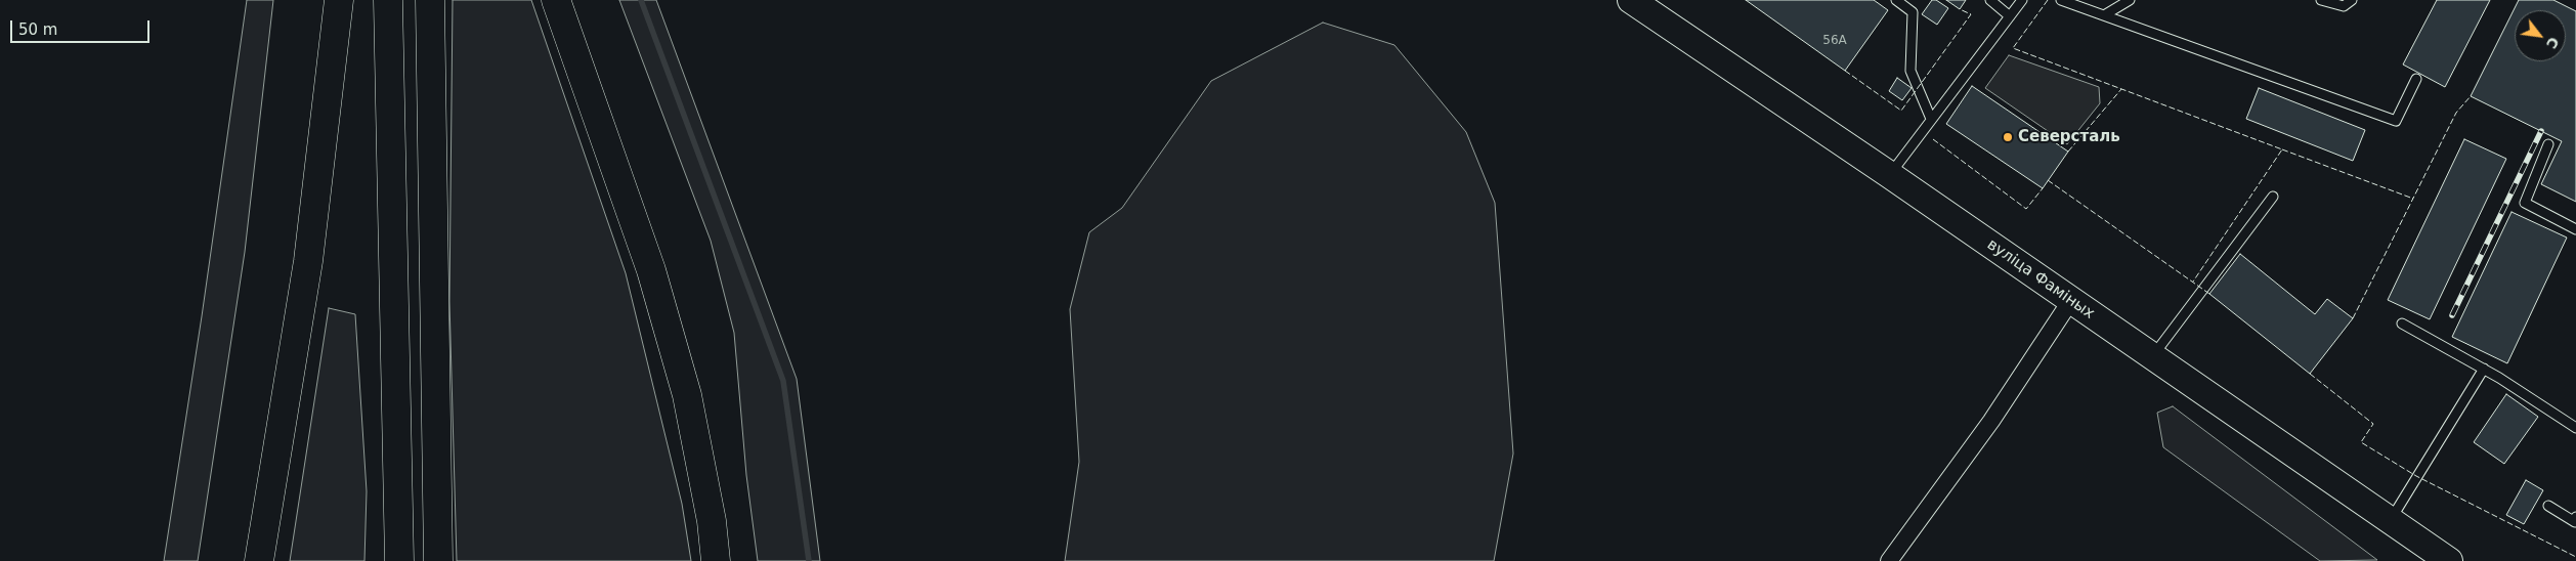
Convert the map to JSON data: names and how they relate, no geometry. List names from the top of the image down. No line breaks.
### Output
{"streets":{"main road":["вуліца Фаміных"]},"places":["Северсталь"],"house_numbers":["56А"],"scale_bar":"50 m","north":"bottom right"}
